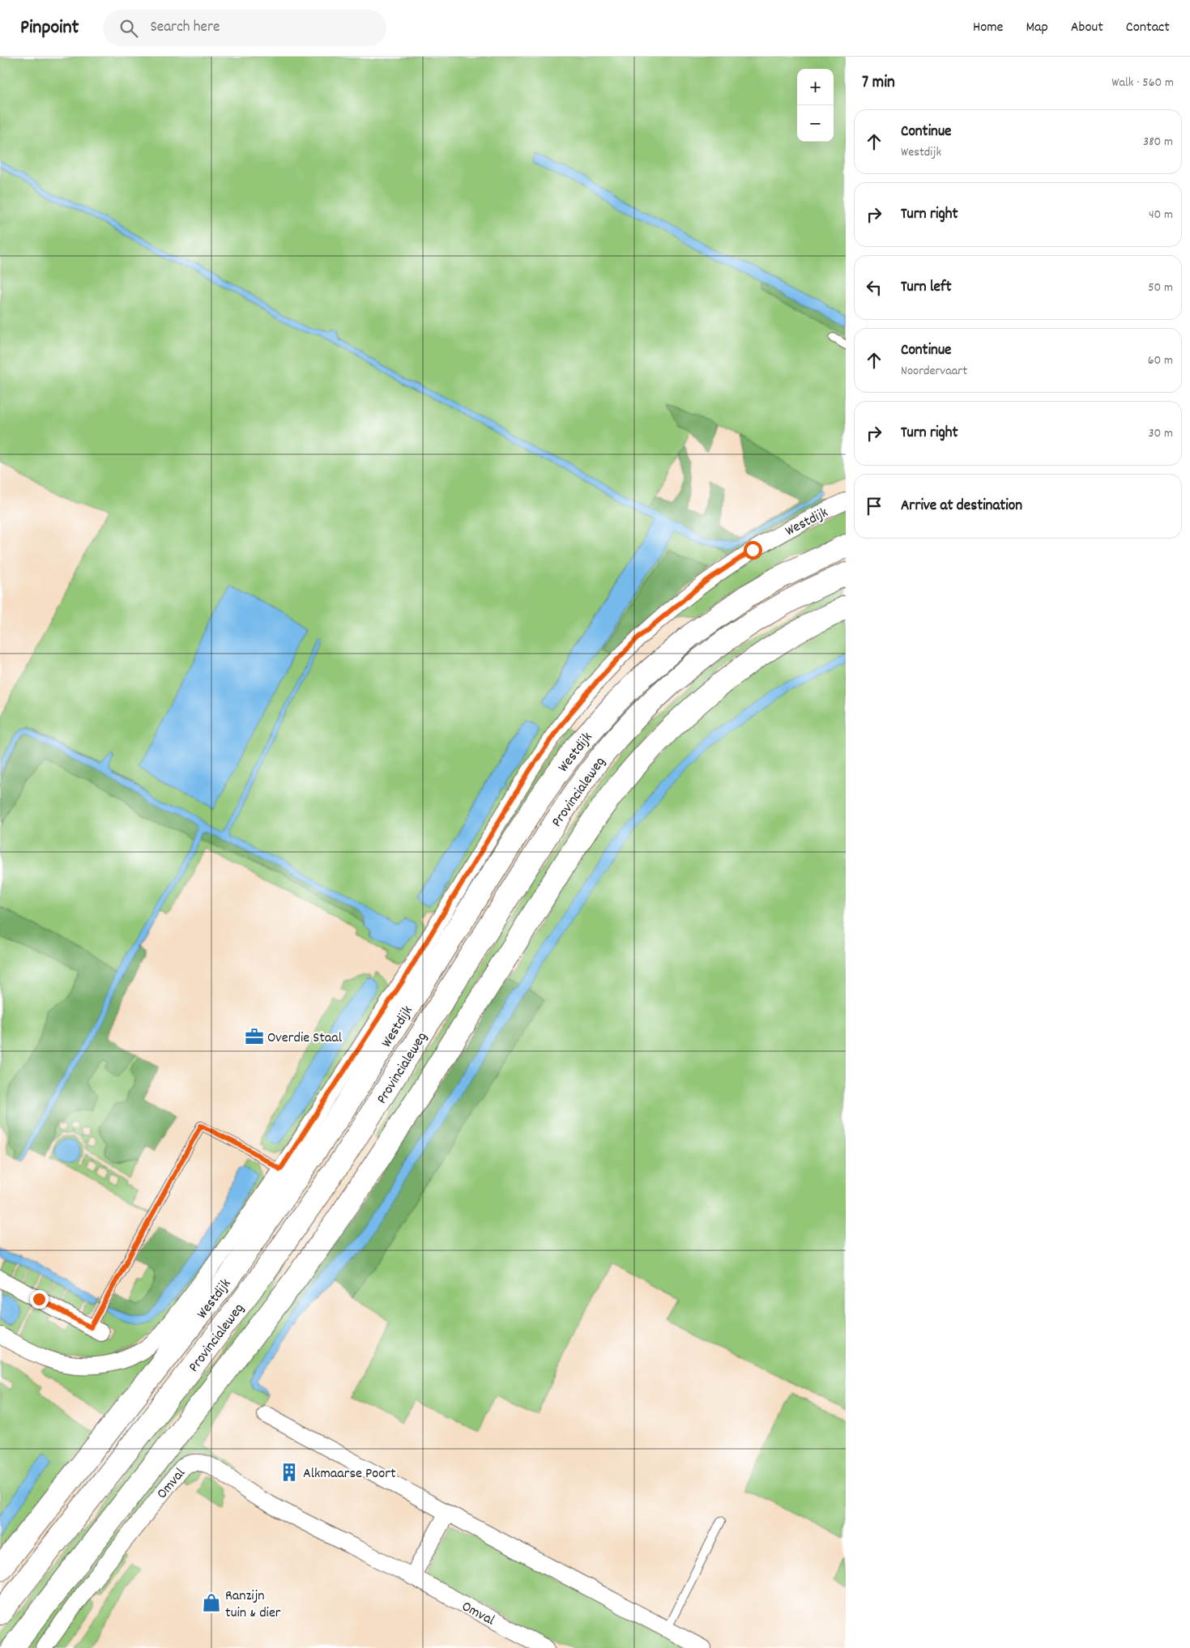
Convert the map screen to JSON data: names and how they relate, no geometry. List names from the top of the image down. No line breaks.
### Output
{"streets":{"main road":["Westdijk","Provincialeweg"],"street":["Omval"]},"places":{"office":["Overdie Staal"],"building":["Alkmaarse Poort"],"shop":["Ranzijn tuin & dier"]},"page":{"header":"Pinpoint","search":"Search here","nav":["Home","Map","About","Contact"],"heading":["7 min","Walk · 560 m"],"map_buttons":["+","−"],"list":[["Continue","Westdijk","380 m"],["Turn right","40 m"],["Turn left","50 m"],["Continue","Noordervaart","60 m"],["Turn right","30 m"],"Arrive at destination"]}}
